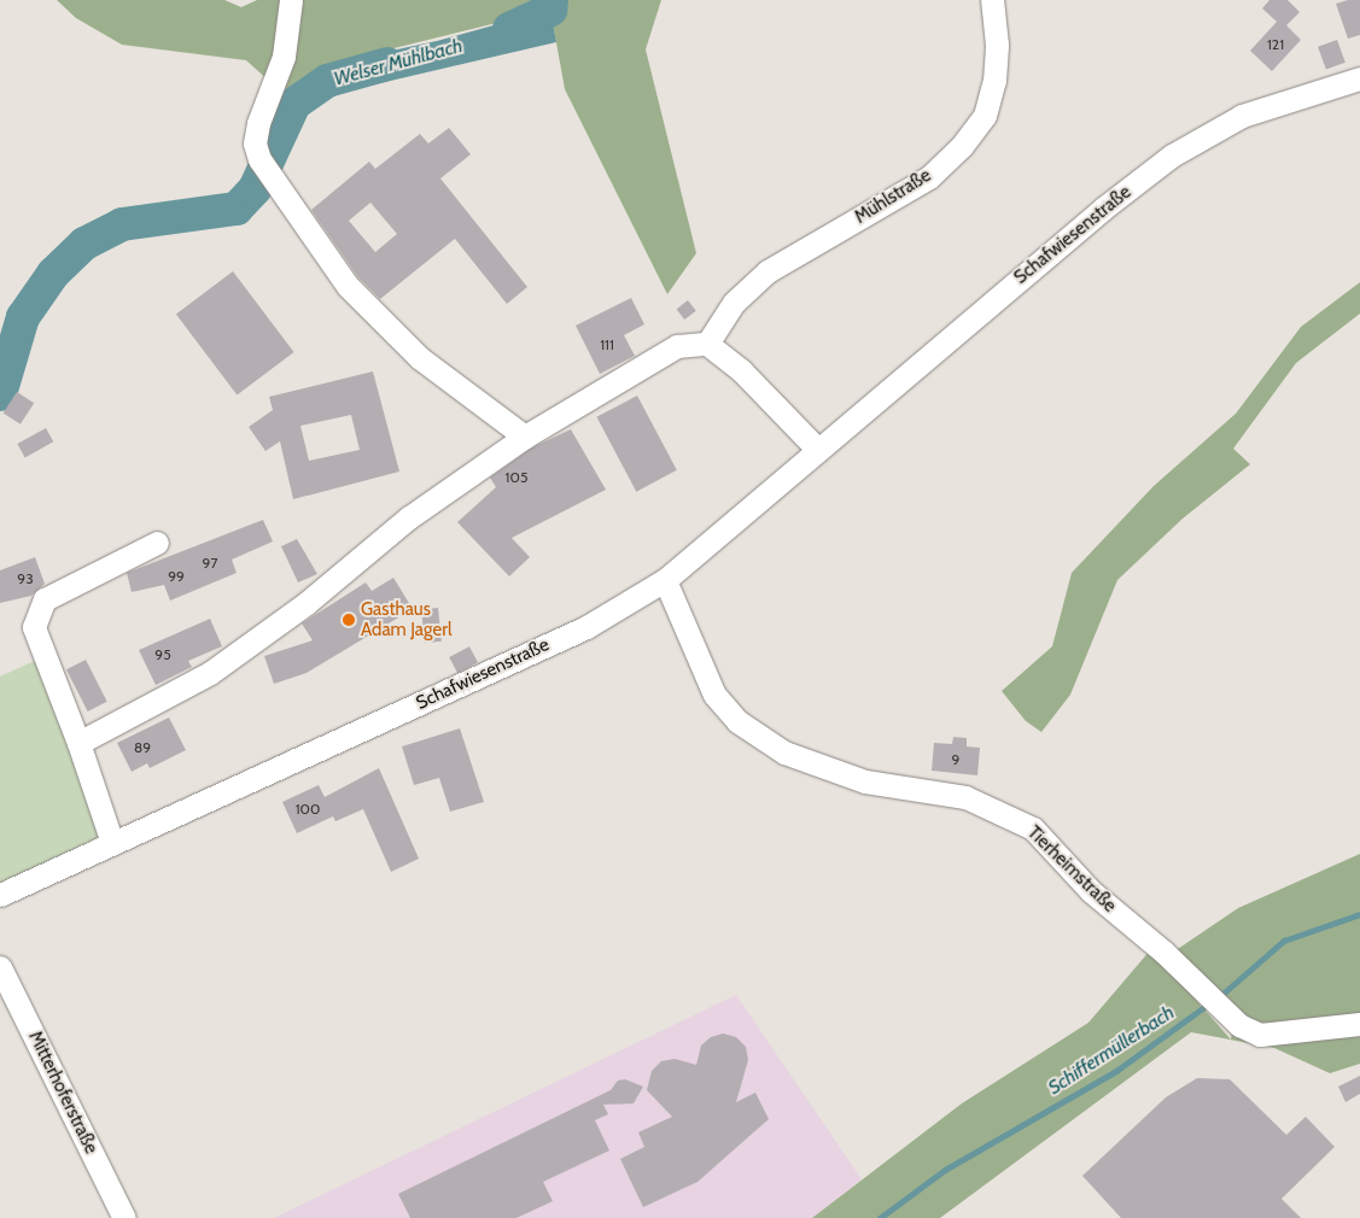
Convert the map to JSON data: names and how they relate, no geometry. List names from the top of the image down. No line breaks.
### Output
{"streets":{"street":["Mühlstraße","Schafwiesenstraße","Tierheimstraße","Mitterhoferstraße"]},"crossings":[["Schafwiesenstraße","Tierheimstraße"]],"water":["Welser Mühlbach","Schiffermüllerbach"],"places":["Gasthaus Adam Jagerl"],"house_numbers":["121","111","105","97","99","93","95","89","9","100"]}
